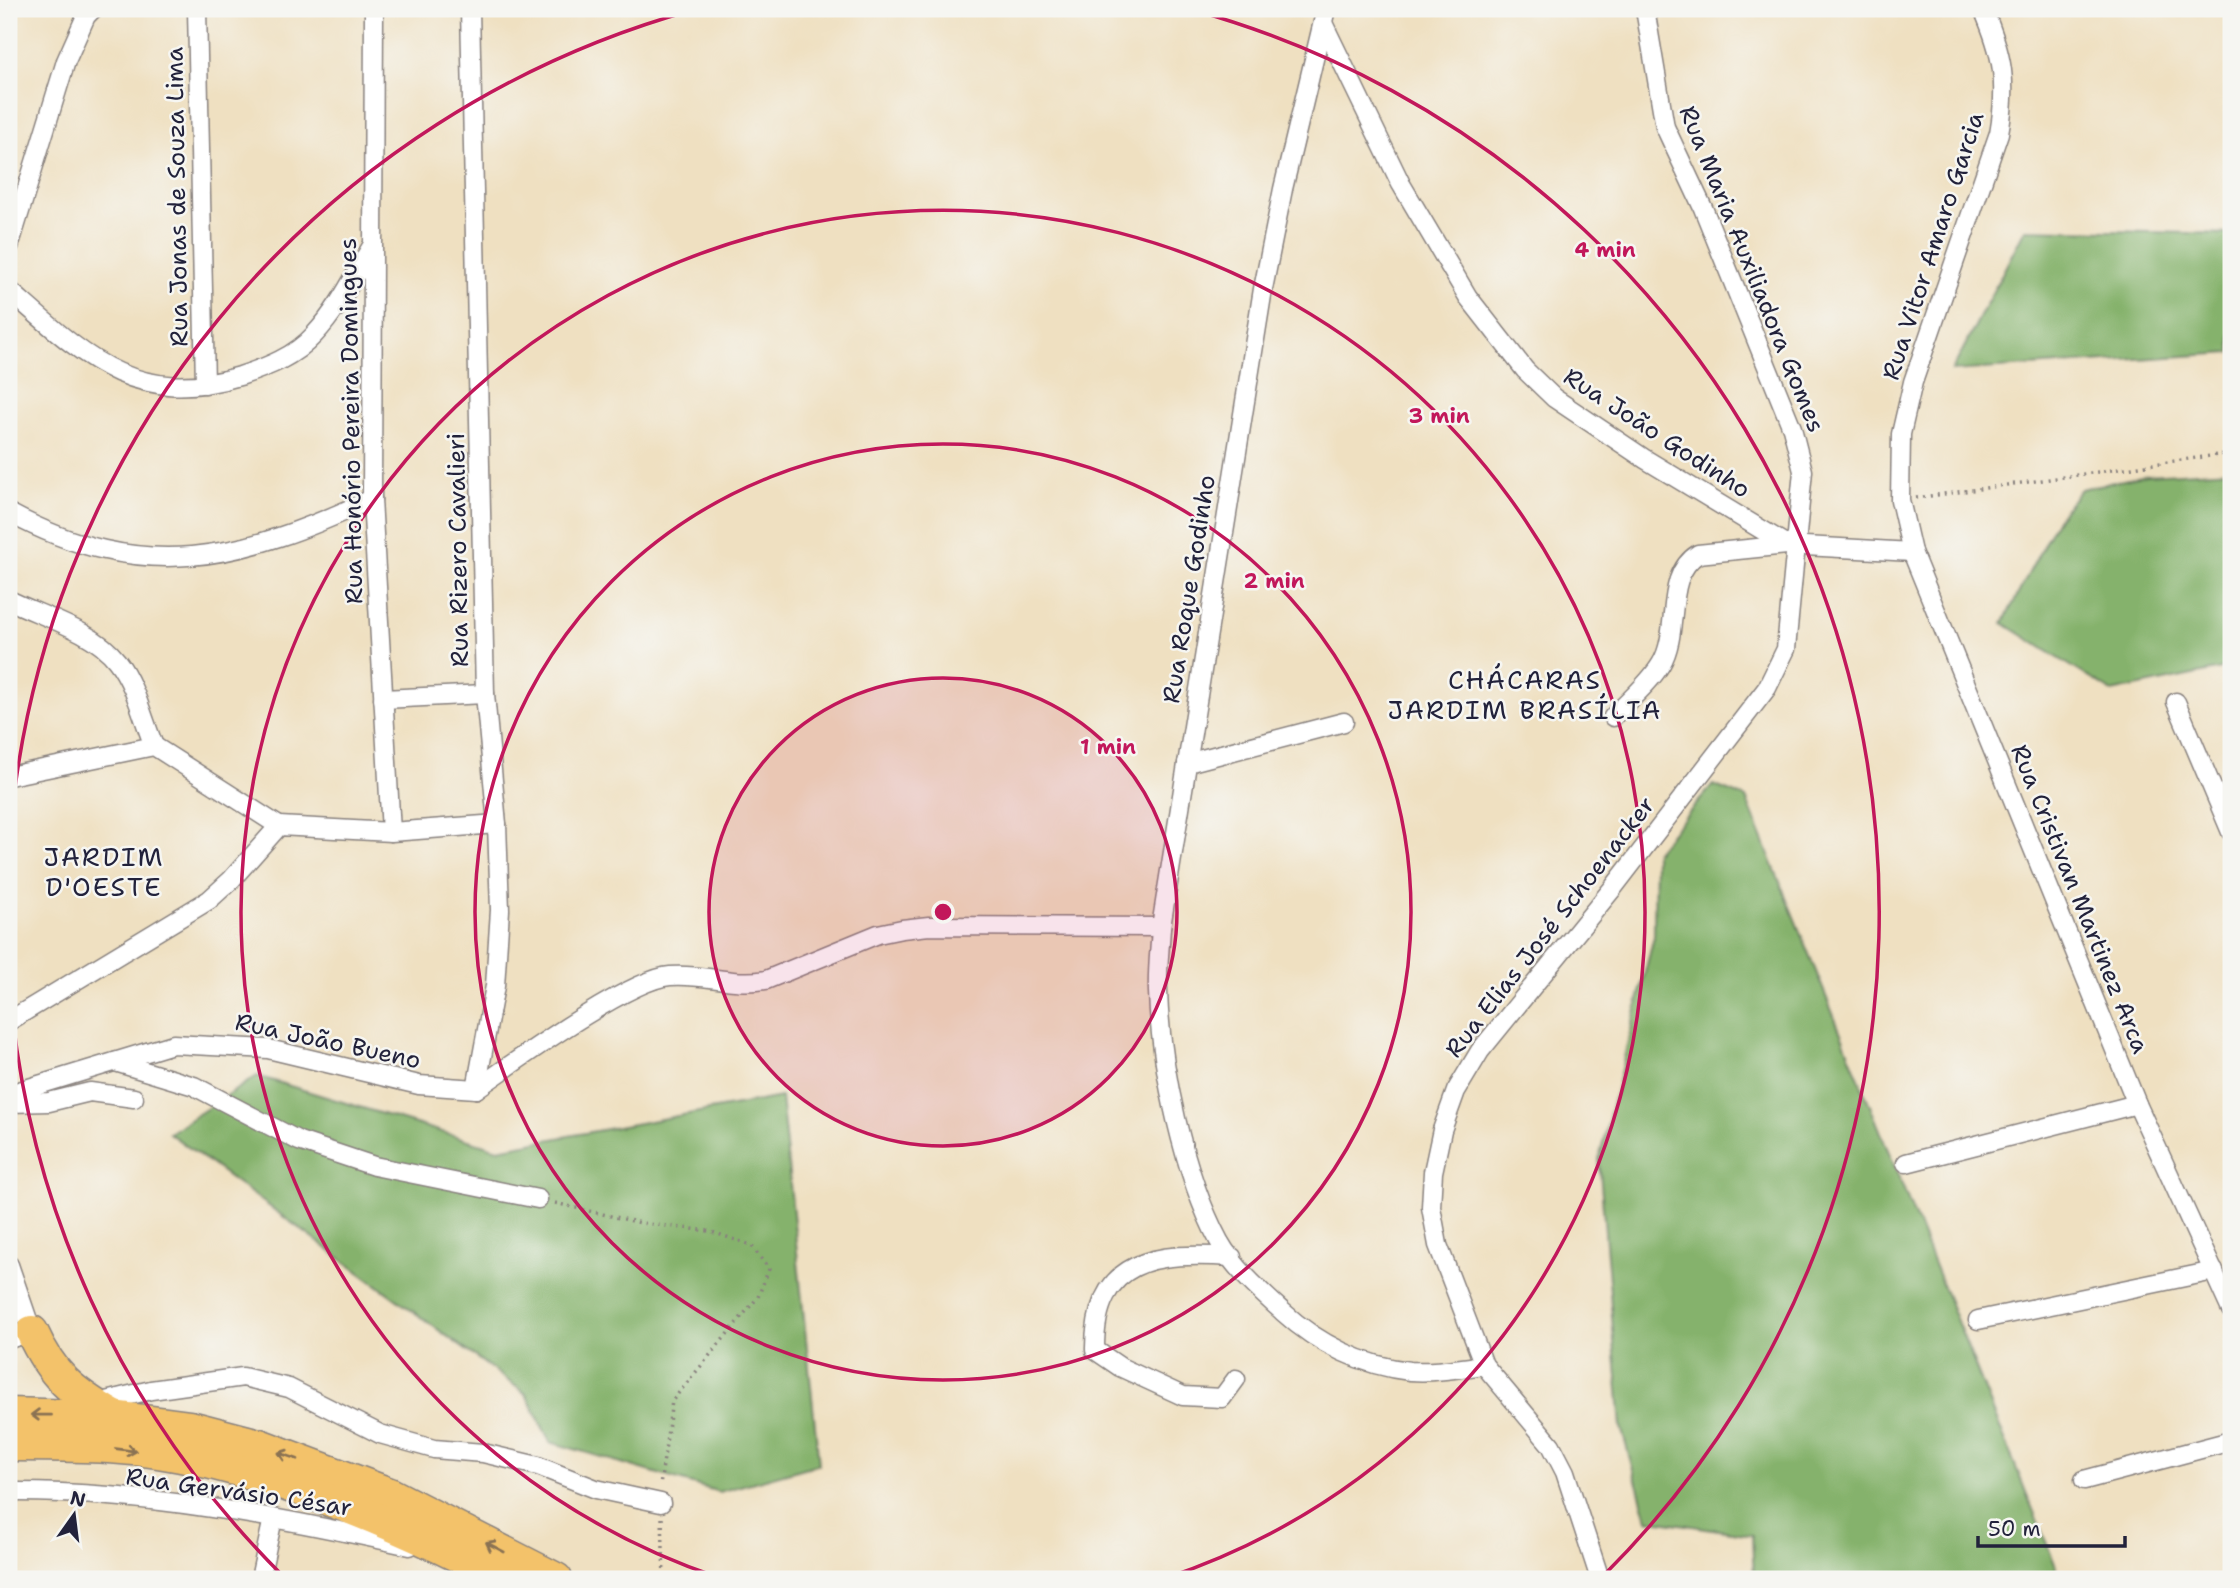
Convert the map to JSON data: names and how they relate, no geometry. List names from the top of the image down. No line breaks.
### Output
{"streets":{"street":["Rua Jonas de Souza Lima","Rua Vitor Amaro Garcia","Rua Maria Auxiliadora Gomes","Rua Honório Pereira Domingues","Rua João Godinho","Rua Rizero Cavalieri","Rua Roque Godinho","Rua Cristivan Martinez Arca","Rua Elias José Schoenacker","Rua João Bueno","Rua Gervásio César"]},"crossings":[["Rua Vitor Amaro Garcia","Rua Cristivan Martinez Arca"],["Rua Maria Auxiliadora Gomes","Rua João Godinho"],["Rua Maria Auxiliadora Gomes","Rua Elias José Schoenacker"],["Rua João Godinho","Rua Roque Godinho"],["Rua João Godinho","Rua Cristivan Martinez Arca"],["Rua João Godinho","Rua Elias José Schoenacker"],["Rua Rizero Cavalieri","Rua João Bueno"],["Rua Roque Godinho","Rua Elias José Schoenacker"]],"districts":["CHÁCARAS JARDIM BRASÍLIA","JARDIM D'OESTE"],"scale_bar":"50 m","north":"top","rings":["4 min","3 min","2 min","1 min"]}
